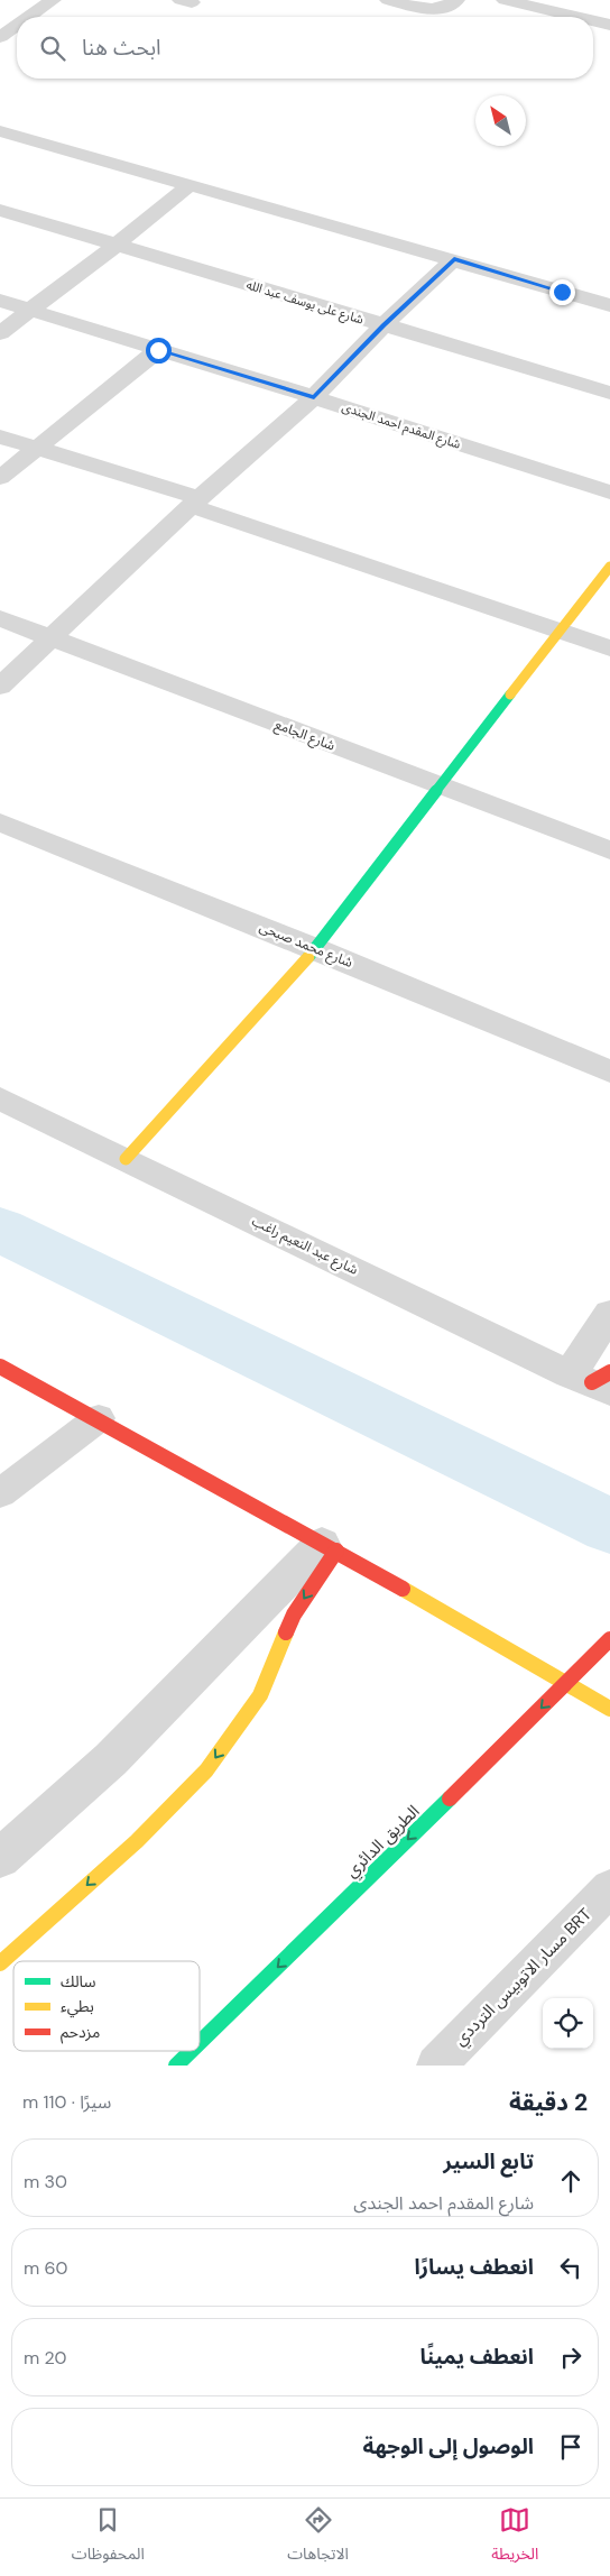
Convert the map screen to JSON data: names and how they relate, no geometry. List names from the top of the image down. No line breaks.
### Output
{"streets":{"main road":["الطريق الدائري"],"street":["شارع على يوسف عبد الله","شارع المقدم احمد الجندى","شارع الجامع","شارع محمد صبحى","شارع عبد النعيم راغب"],"lane":["مسار الاتوبيس الترددي BRT"]},"one_way":["الطريق الدائري"],"legend":["سالك","بطيء","مزدحم"],"north":"top left","page":{"search":"ابحث هنا","heading":["2 دقيقة","سيرًا · 110 m"],"list":[["تابع السير","شارع المقدم احمد الجندى","30 m"],["انعطف يسارًا","60 m"],["انعطف يمينًا","20 m"],"الوصول إلى الوجهة"],"nav":["الخريطة","الاتجاهات","المحفوظات"]}}
